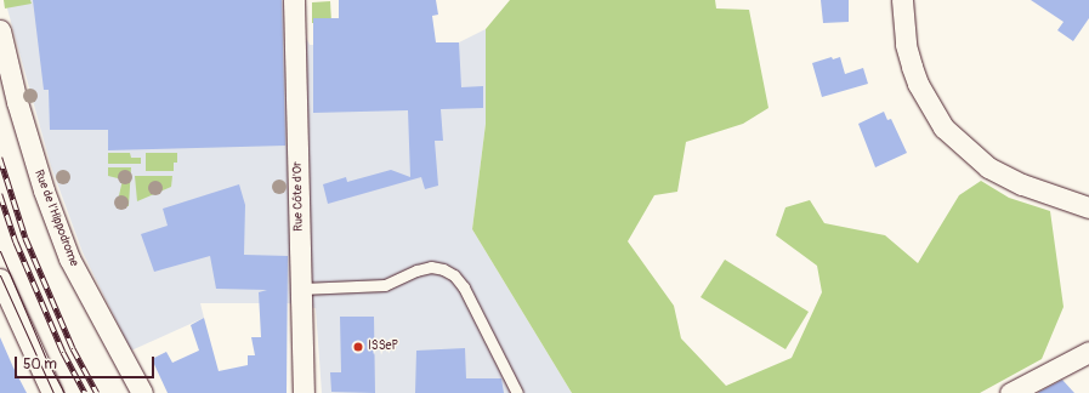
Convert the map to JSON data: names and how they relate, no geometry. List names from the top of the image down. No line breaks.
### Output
{"streets":{"street":["Rue Côte d'Or","Rue de l'Hippodrome"]},"places":["ISSeP"],"scale_bar":"50 m"}
